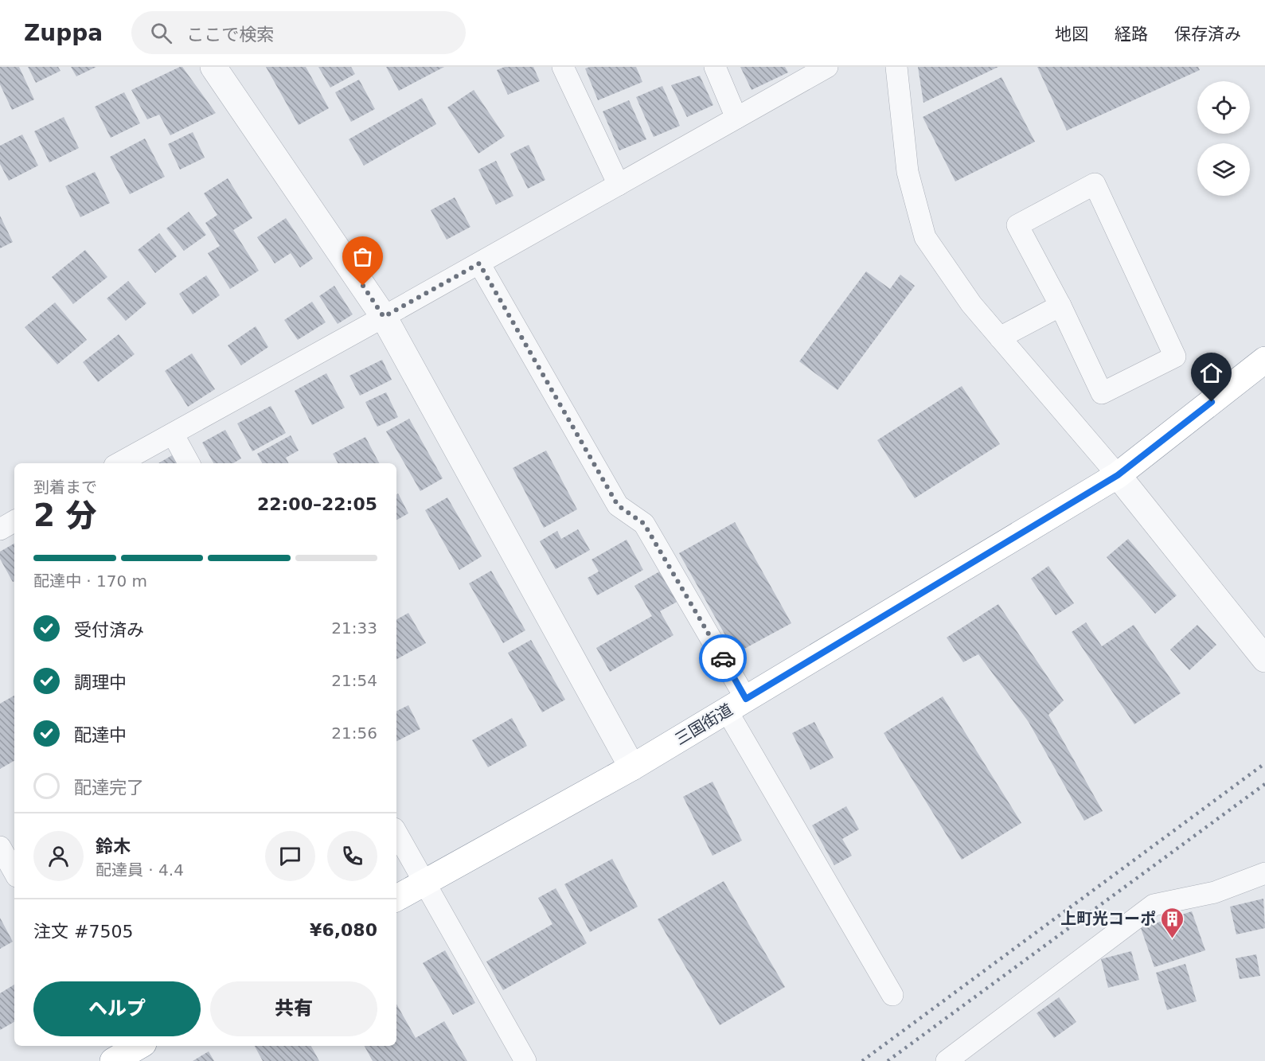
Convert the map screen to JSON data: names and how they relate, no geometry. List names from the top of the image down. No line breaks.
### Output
{"streets":{"highway":["三国街道"]},"places":{"building":["上町光コーポ"]},"page":{"header":"Zuppa","search":"ここで検索","nav":["地図","経路","保存済み"],"heading":["2 分","到着まで","22:00–22:05"],"panel":["鈴木","配達員 · 4.4","注文 #7505","¥6,080"],"bar":"配達中 · 170 m","list":[["受付済み","21:33"],["調理中","21:54"],["配達中","21:56"],"配達完了"],"buttons":["ヘルプ","共有"]}}
